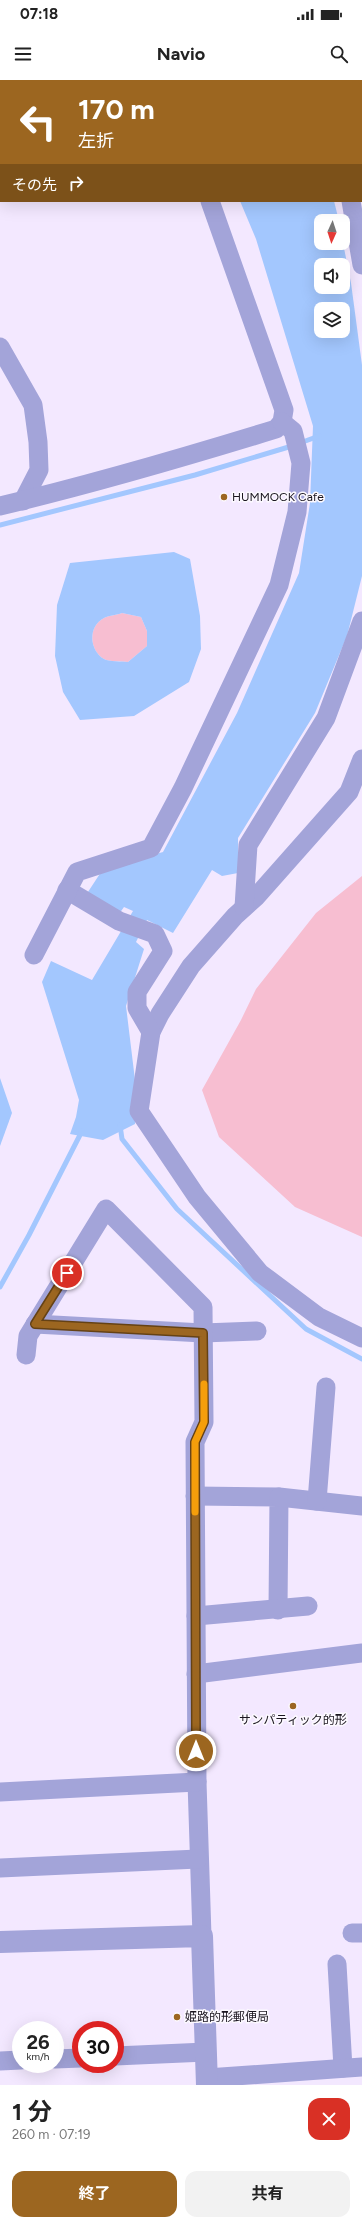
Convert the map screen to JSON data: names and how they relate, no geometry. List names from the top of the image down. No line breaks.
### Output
{"places":["HUMMOCK Cafe","サンパティック的形","姫路的形郵便局"],"north":"bottom","page":{"status":"07:18","header":"Navio","turn":["170 m","左折"],"then":"その先","speed":"26 km/h","limit":"30","heading":["1 分","260 m · 07:19"],"buttons":["終了","共有"]}}
